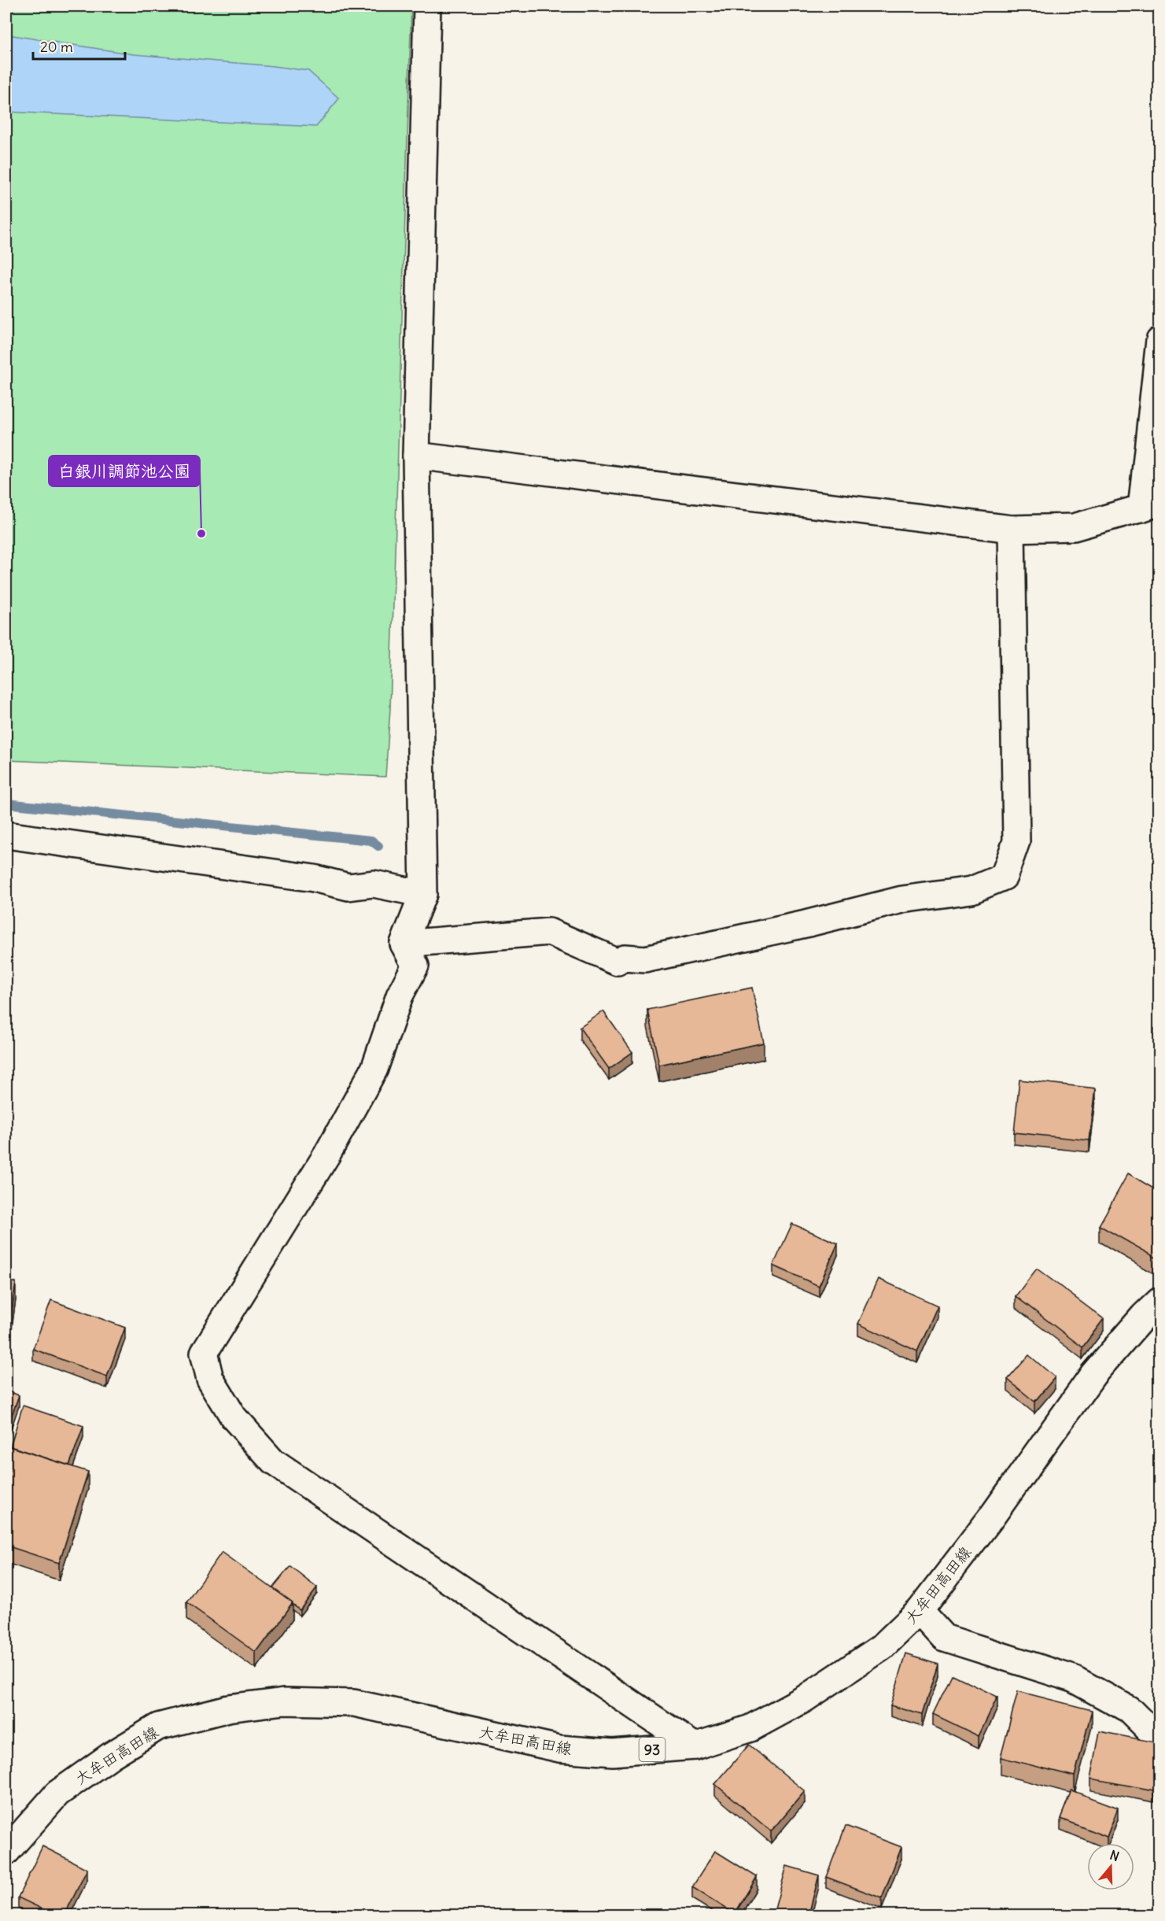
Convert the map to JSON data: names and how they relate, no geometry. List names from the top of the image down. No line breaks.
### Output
{"streets":{"street":["大牟田高田線","93"]},"places":["白銀川調節池公園"],"scale_bar":"20 m","north":"top"}
